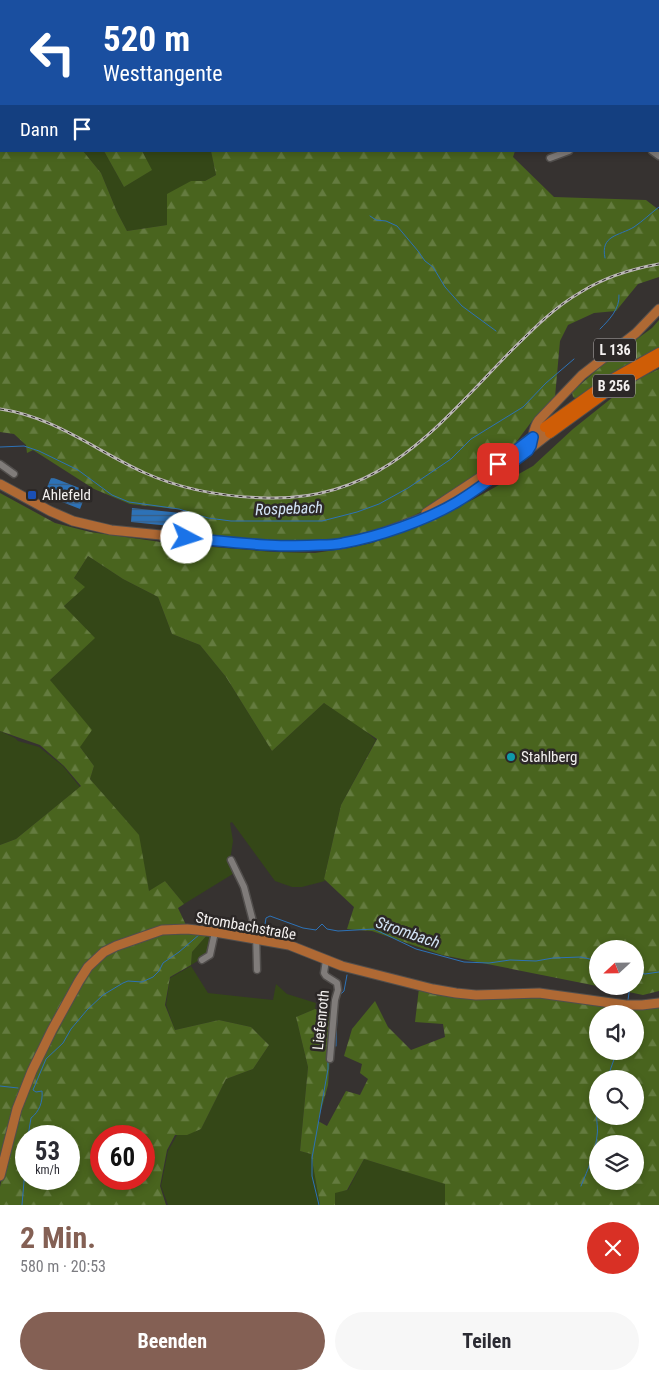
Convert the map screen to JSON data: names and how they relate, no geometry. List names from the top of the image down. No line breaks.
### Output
{"streets":{"highway":["B 256"],"main road":["L 136","Strombachstraße"],"street":["Liefenroth"]},"crossings":[["L 136","B 256"],["Strombachstraße","Liefenroth"]],"water":["Rospebach","Strombach"],"places":{"transit":["Ahlefeld"],"other":["Stahlberg"]},"north":"left","page":{"turn":["520 m","Westtangente"],"then":"Dann","speed":"53 km/h","limit":"60","heading":["2 Min.","580 m · 20:53"],"buttons":["Beenden","Teilen"]}}
